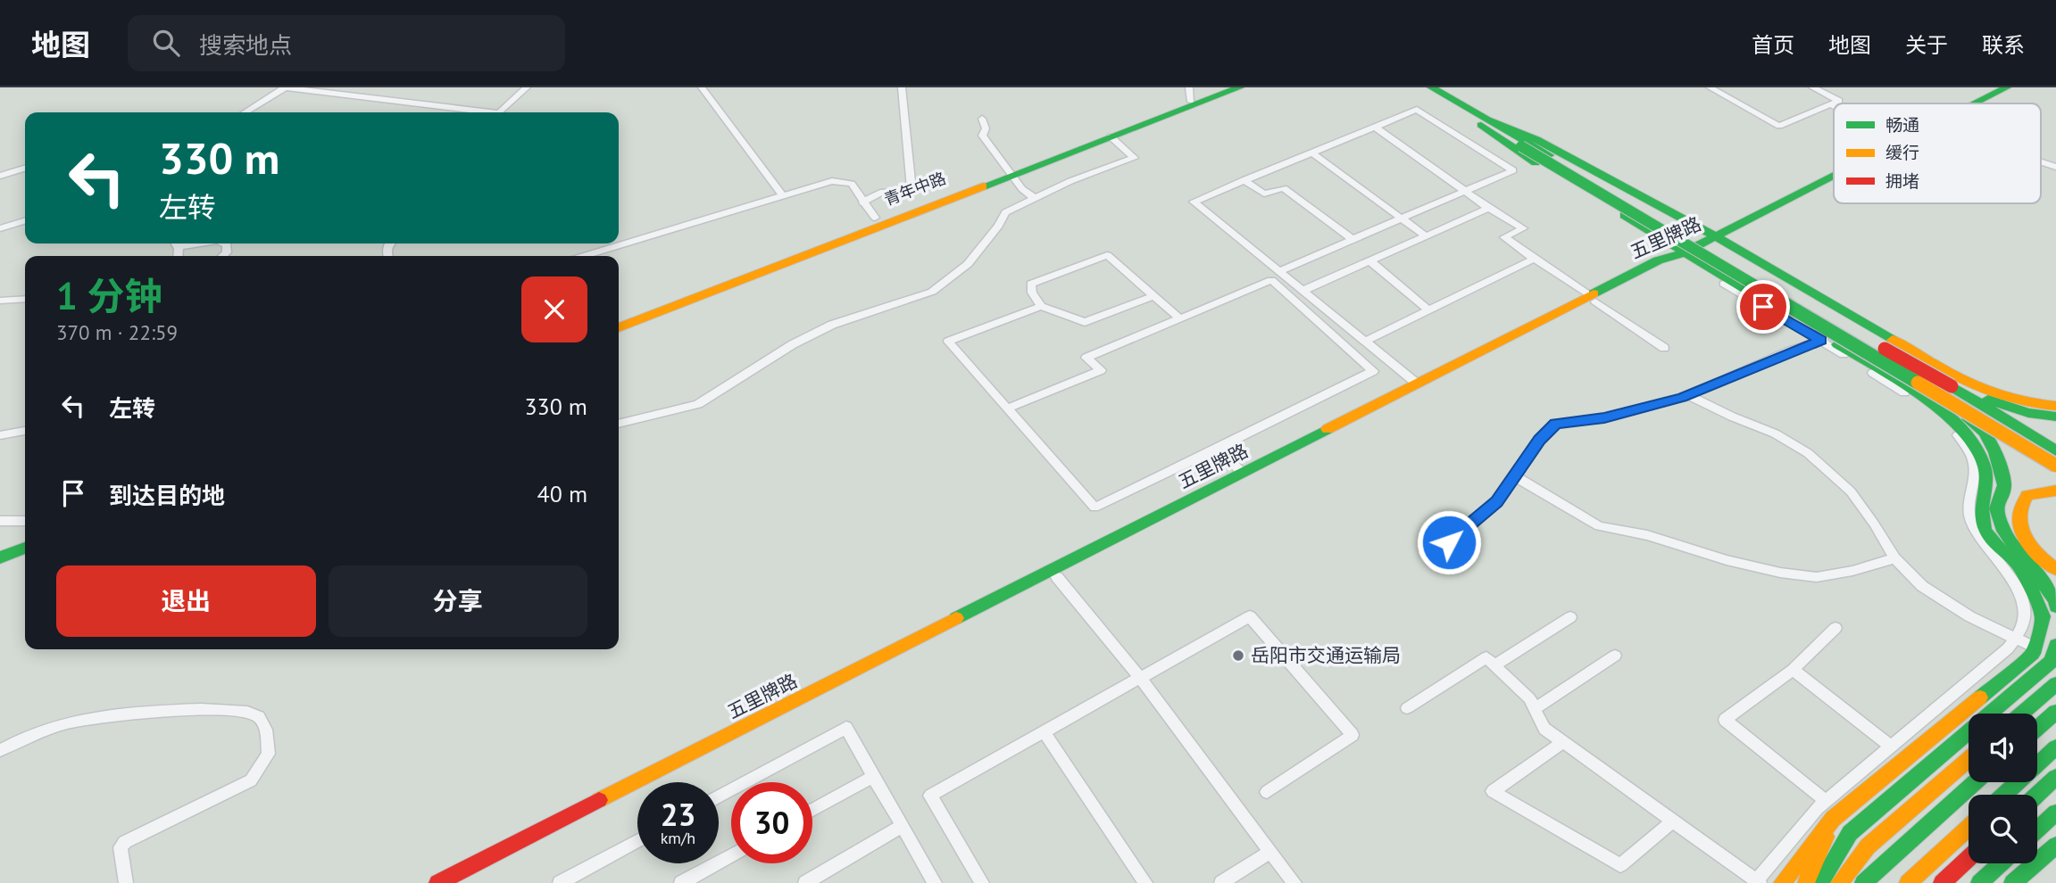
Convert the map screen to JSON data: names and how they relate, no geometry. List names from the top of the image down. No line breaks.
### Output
{"streets":{"main road":["青年中路","五里牌路"]},"places":["岳阳市交通运输局"],"legend":["畅通","缓行","拥堵"],"page":{"header":"地图","search":"搜索地点","nav":["首页","地图","关于","联系"],"turn":["330 m","左转"],"heading":["1 分钟","370 m · 22:59"],"list":[{"name":"左转","value":"330 m"},{"name":"到达目的地","value":"40 m"}],"buttons":["退出","分享"],"speed":"23 km/h","limit":"30"}}
